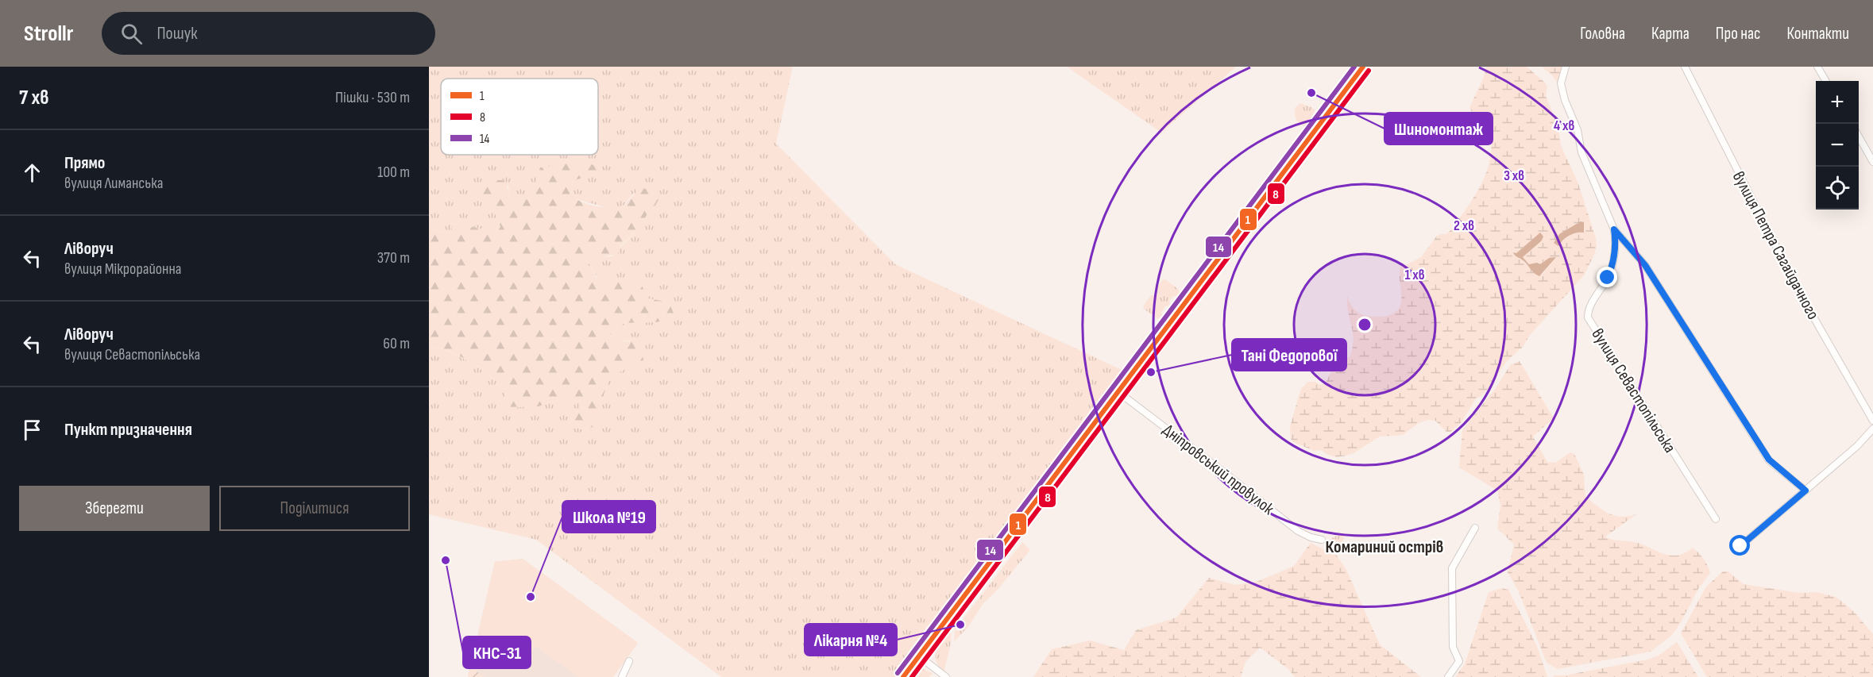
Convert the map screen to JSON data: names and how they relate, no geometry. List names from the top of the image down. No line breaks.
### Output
{"streets":{"street":["вулиця Петра Сагайдачного","вулиця Севастопільська","Дніпровський провулок"]},"districts":["Комариний острів"],"places":["Шиномонтаж","Тані Федорової","КНС-31","Школа №19","Лікарня №4"],"lines":["transit line 1","transit line 14","transit line 8"],"legend":["1","8","14"],"page":{"header":"Strollr","search":"Пошук","nav":["Головна","Карта","Про нас","Контакти"],"heading":["7 хв","Пішки · 530 m"],"map_buttons":["+","−"],"list":[["Прямо","вулиця Лиманська","100 m"],["Ліворуч","вулиця Мікрорайонна","370 m"],["Ліворуч","вулиця Севастопільська","60 m"],"Пункт призначення"],"buttons":["Зберегти","Поділитися"]},"rings":["4 хв","3 хв","2 хв","1 хв"]}
